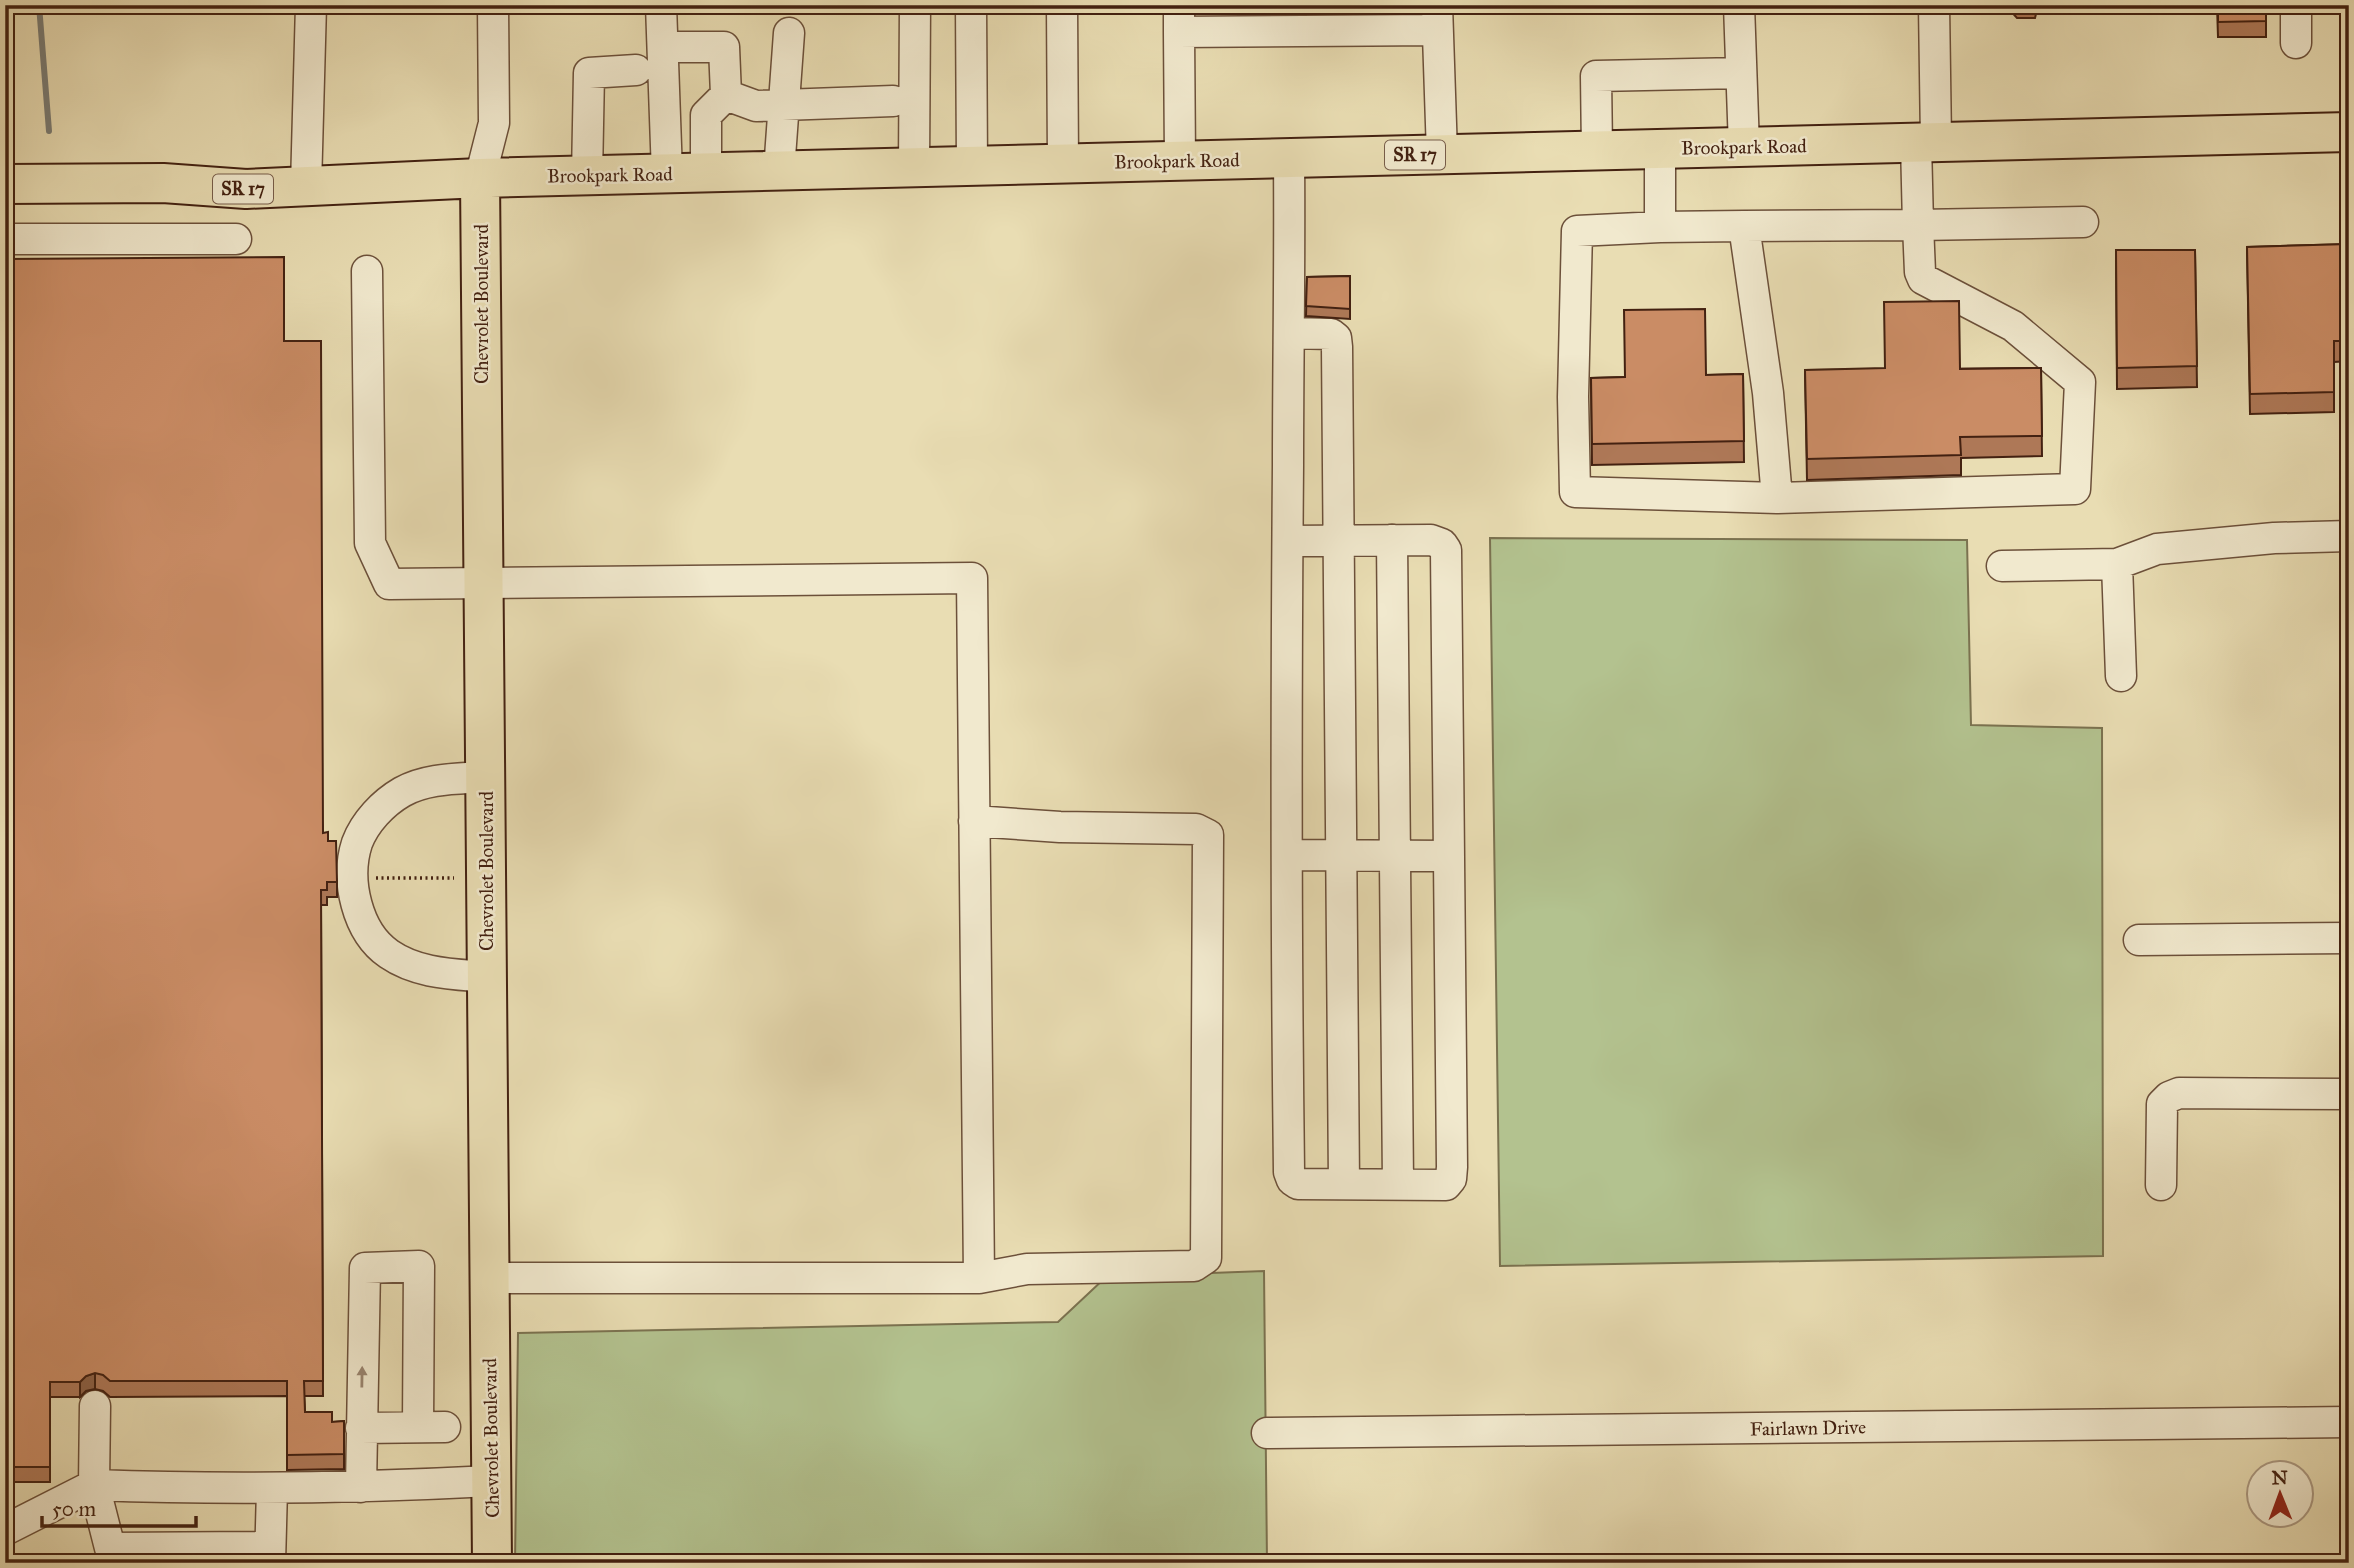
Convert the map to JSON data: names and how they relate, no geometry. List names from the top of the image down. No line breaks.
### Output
{"streets":{"main road":["Brookpark Road","SR 17","Chevrolet Boulevard"],"street":["Fairlawn Drive"]},"crossings":[["Brookpark Road","Chevrolet Boulevard"]],"scale_bar":"50 m","north":"top"}
